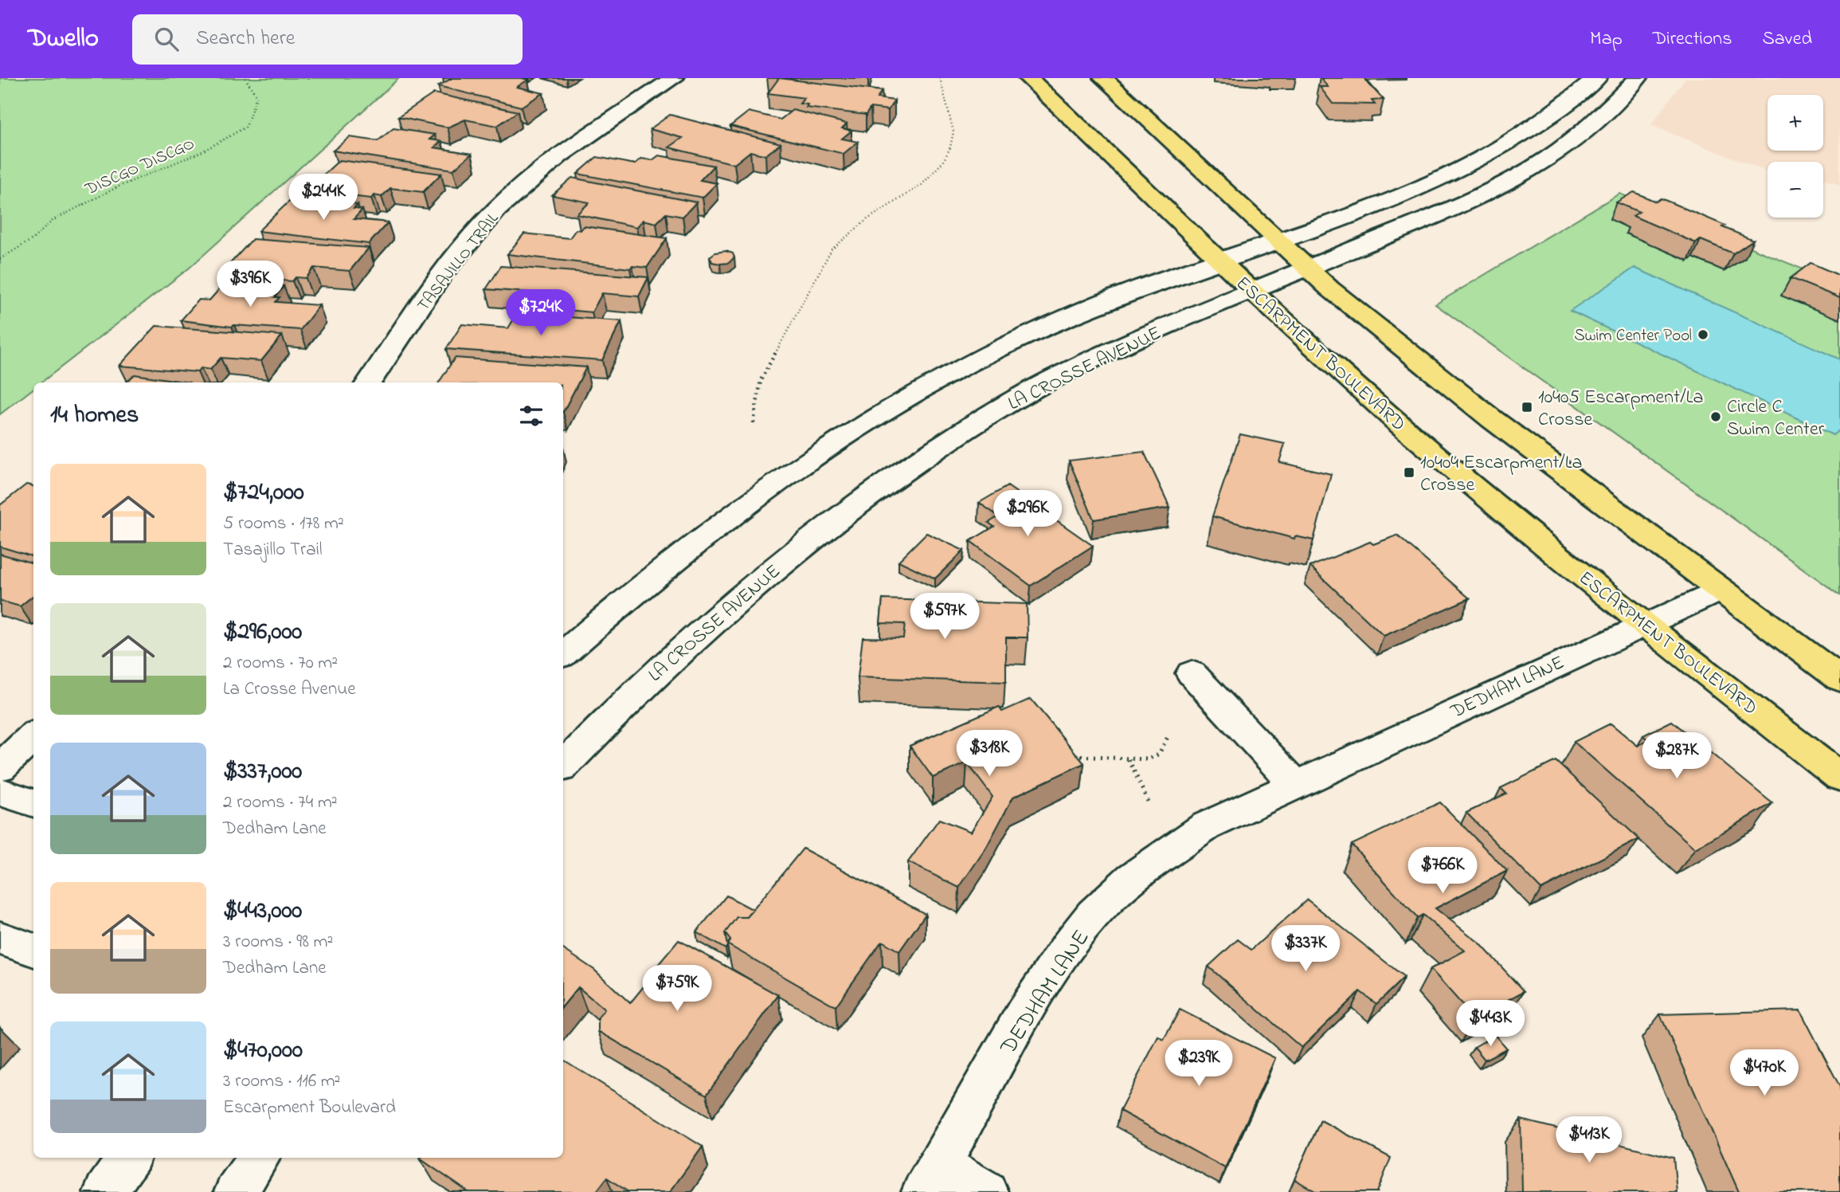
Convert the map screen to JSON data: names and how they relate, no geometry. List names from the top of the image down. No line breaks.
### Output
{"streets":{"main road":["ESCARPMENT BOULEVARD"],"street":["TASAJILLO TRAIL","LA CROSSE AVENUE","DEDHAM LANE"],"path":["DISCGO DISCGO"]},"crossings":[["ESCARPMENT BOULEVARD","LA CROSSE AVENUE"],["ESCARPMENT BOULEVARD","DEDHAM LANE"]],"places":{"other":["Swim Center Pool","Circle C Swim Center"],"transit":["10405 Escarpment/La Crosse","10404 Escarpment/La Crosse"]},"page":{"header":"Dwello","search":"Search here","nav":["Map","Directions","Saved"],"map_buttons":["+","−"],"price":["$244K","$396K","$724K","$296K","$597K","$318K","$287K","$766K","$337K","$759K","$443K","$239K","$470K","$413K"],"heading":"14 homes","list":[{"name":"$724,000","note":"5 rooms · 178 m² · Tasajillo Trail"},{"name":"$296,000","note":"2 rooms · 70 m² · La Crosse Avenue"},{"name":"$337,000","note":"2 rooms · 74 m² · Dedham Lane"},{"name":"$443,000","note":"3 rooms · 98 m² · Dedham Lane"},{"name":"$470,000","note":"3 rooms · 116 m² · Escarpment Boulevard"}]}}
